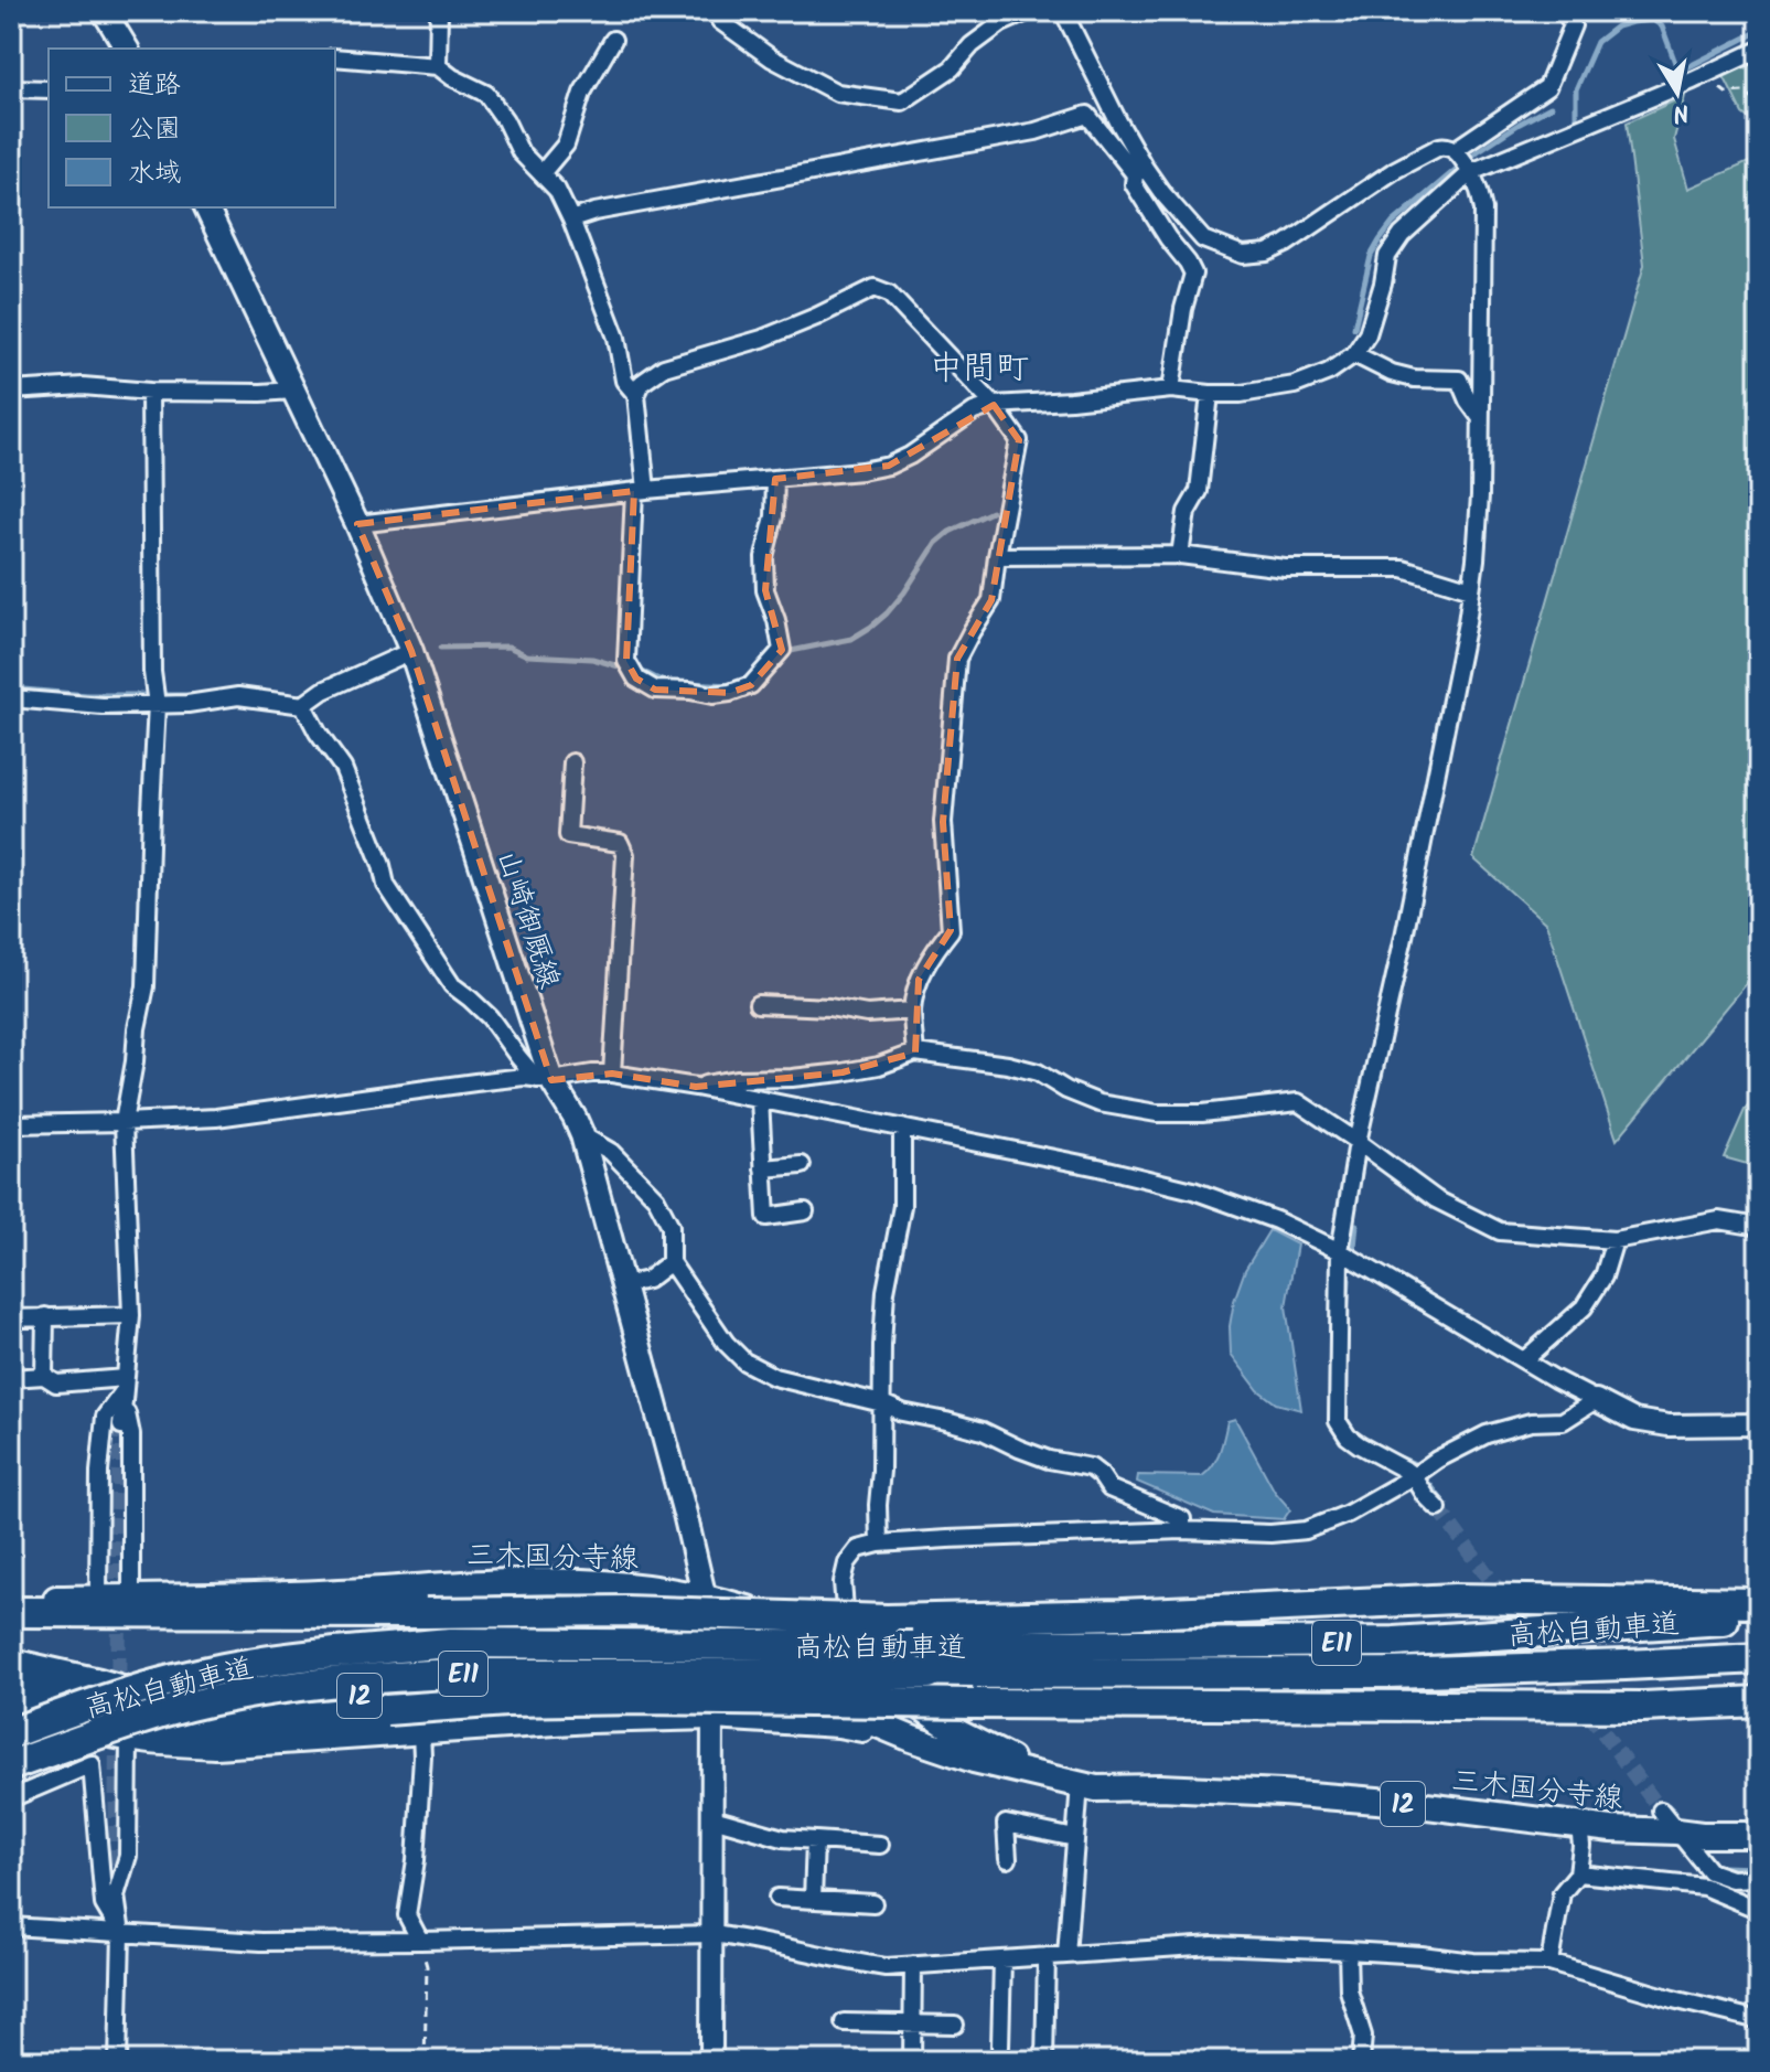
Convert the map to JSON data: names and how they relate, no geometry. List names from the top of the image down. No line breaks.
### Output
{"streets":{"highway":["高松自動車道","E11"],"main road":["山崎御厩線","三木国分寺線","12"]},"crossings":[["山崎御厩線","三木国分寺線"]],"districts":["中間町"],"legend":["道路","公園","水域"],"north":"bottom"}
